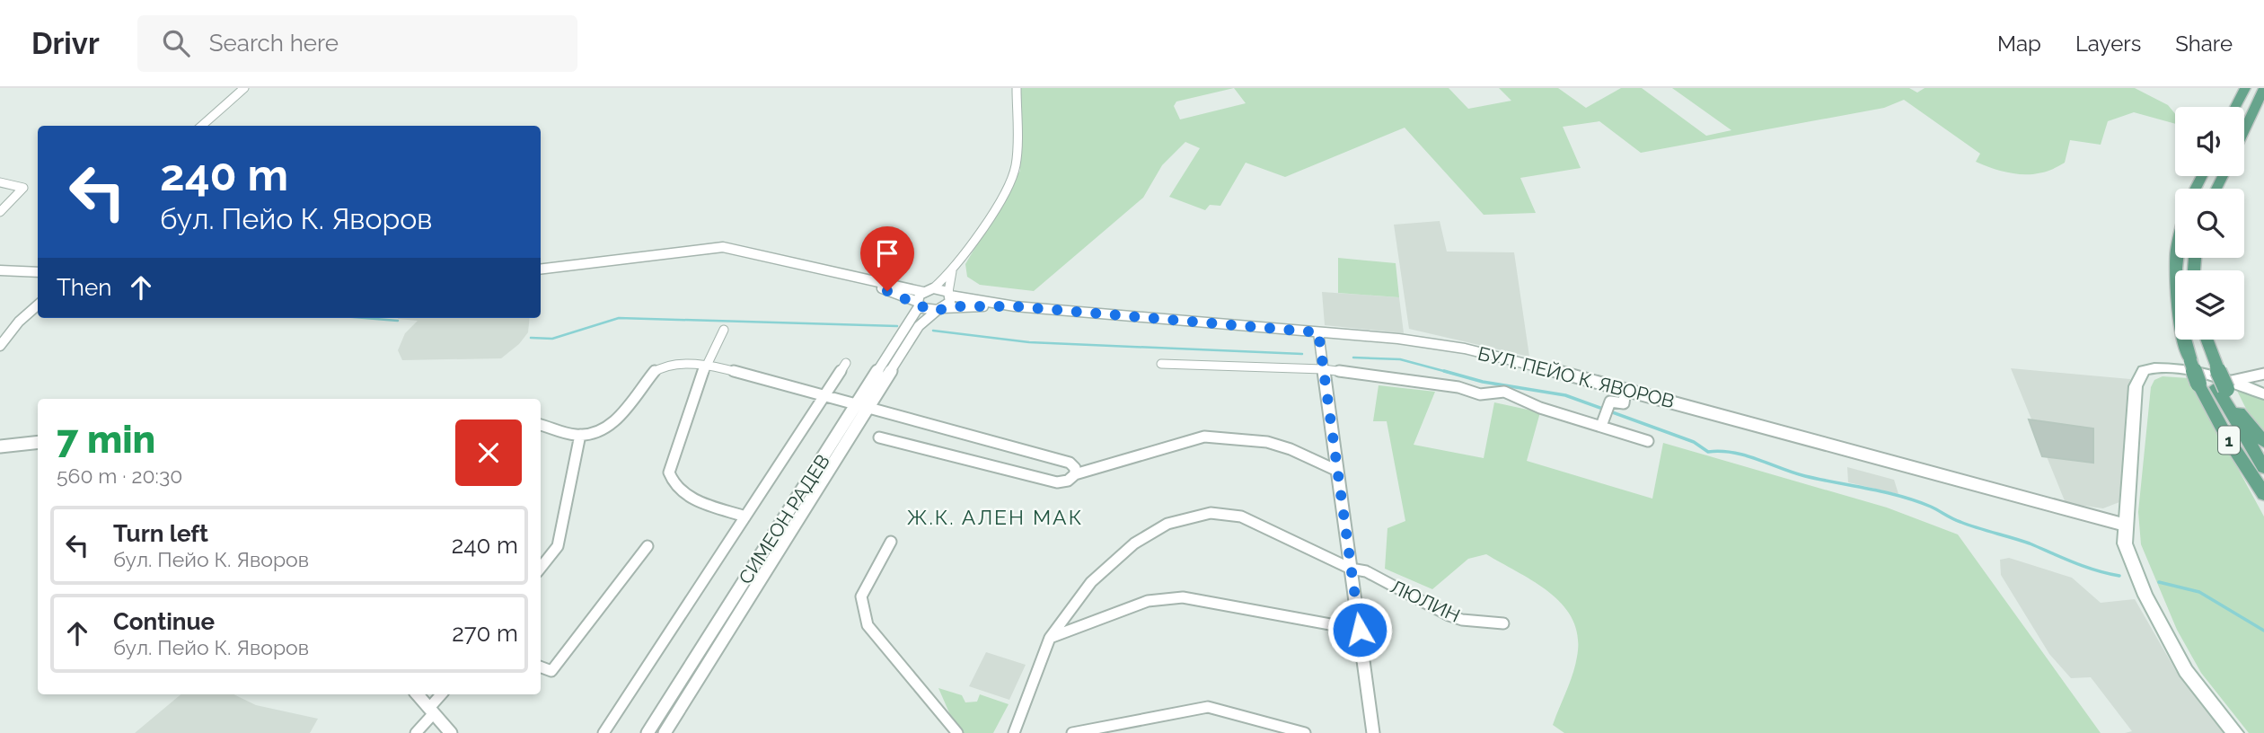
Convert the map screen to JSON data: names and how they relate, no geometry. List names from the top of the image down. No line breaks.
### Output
{"streets":{"main road":["1"],"street":["БУЛ. ПЕЙО К. ЯВОРОВ","СИМЕОН РАДЕВ","ЛЮЛИН"]},"crossings":[["БУЛ. ПЕЙО К. ЯВОРОВ","СИМЕОН РАДЕВ"]],"districts":["Ж.К. АЛЕН МАК"],"page":{"header":"Drivr","search":"Search here","nav":["Map","Layers","Share"],"turn":["240 m","бул. Пейо К. Яворов"],"then":"Then","heading":["7 min","560 m · 20:30"],"list":[{"name":"Turn left","note":"бул. Пейо К. Яворов","value":"240 m"},{"name":"Continue","note":"бул. Пейо К. Яворов","value":"270 m"}]}}
